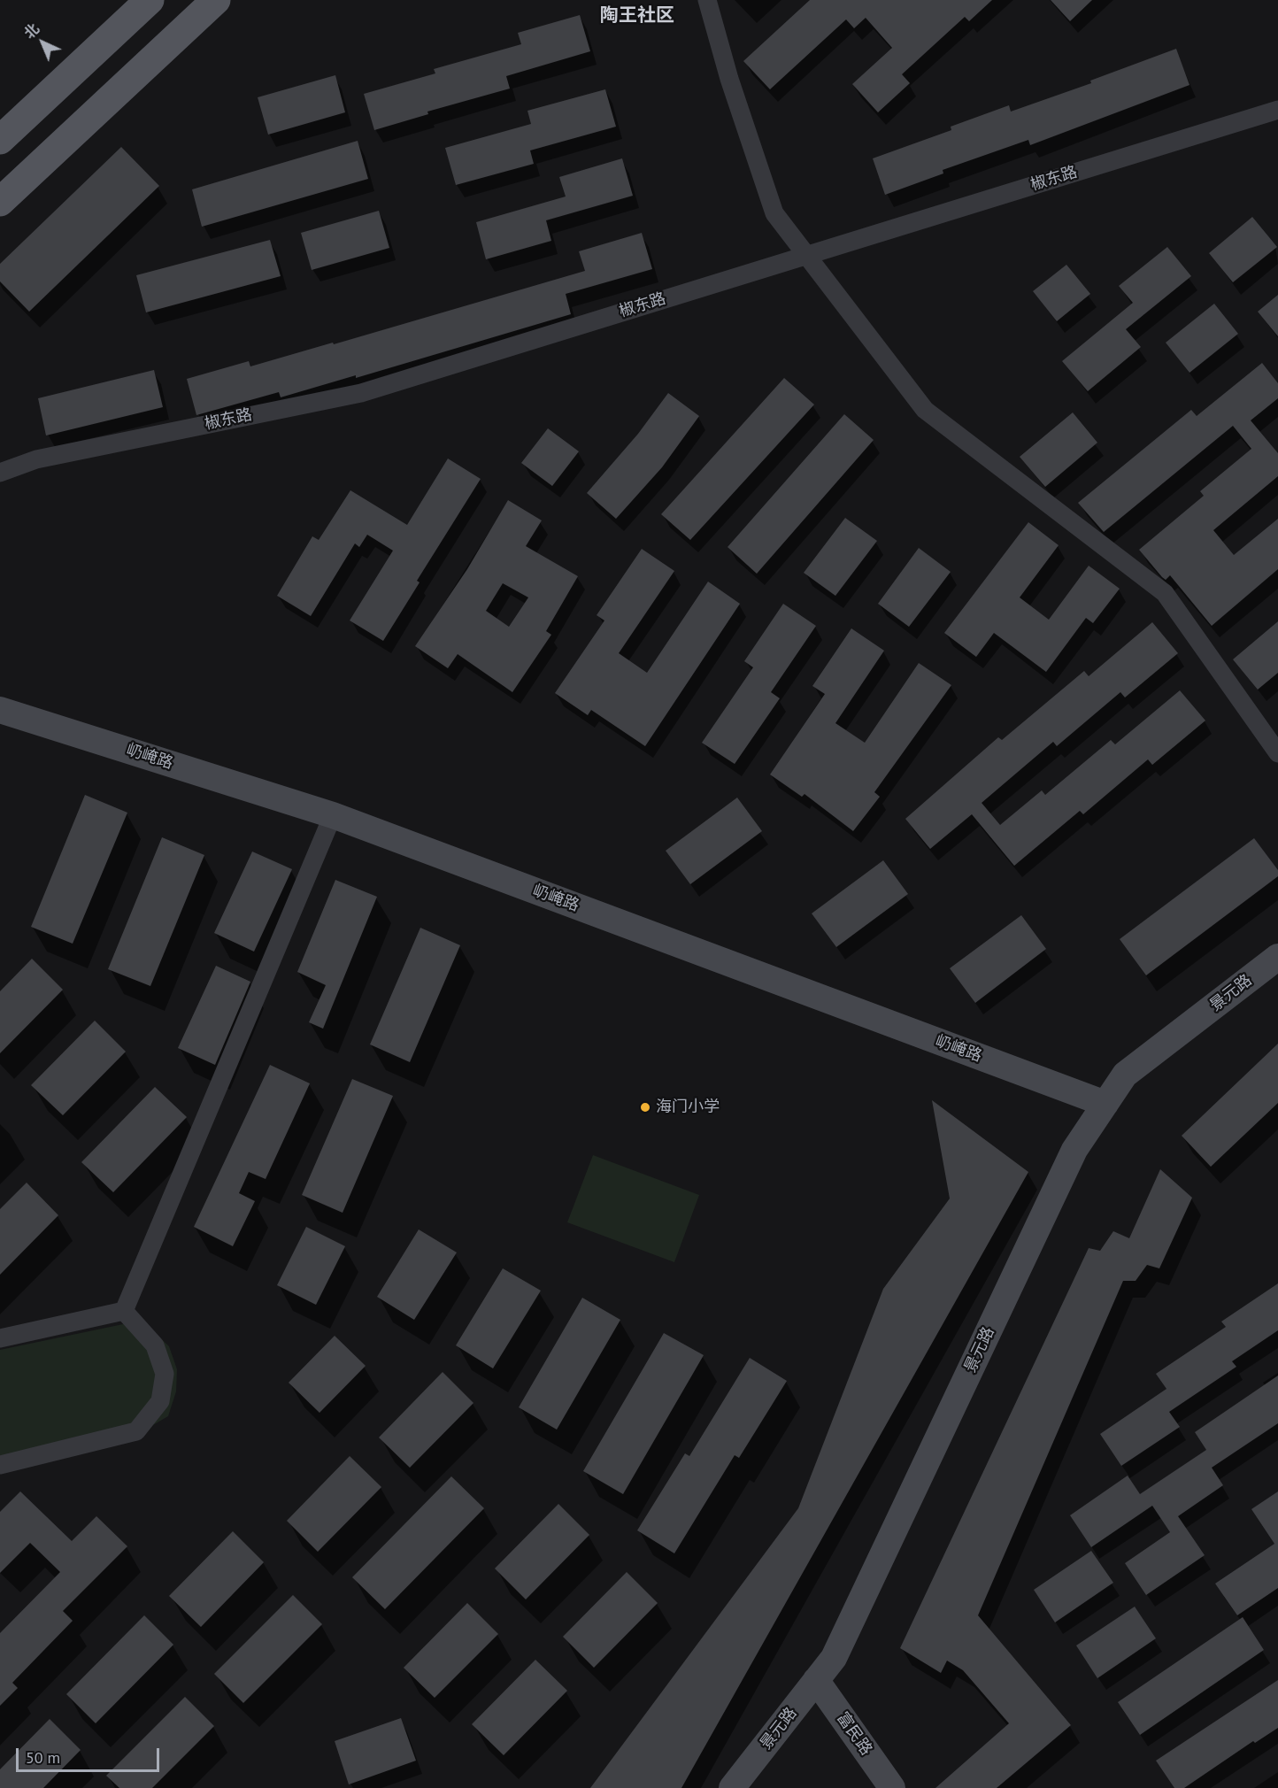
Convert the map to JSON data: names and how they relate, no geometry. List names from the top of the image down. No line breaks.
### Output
{"streets":{"street":["椒东路","屷崦路","景元路","富民路"]},"crossings":[["屷崦路","景元路"],["景元路","富民路"]],"districts":["陶王社区"],"places":["海门小学"],"scale_bar":"50 m","north":"top left"}
